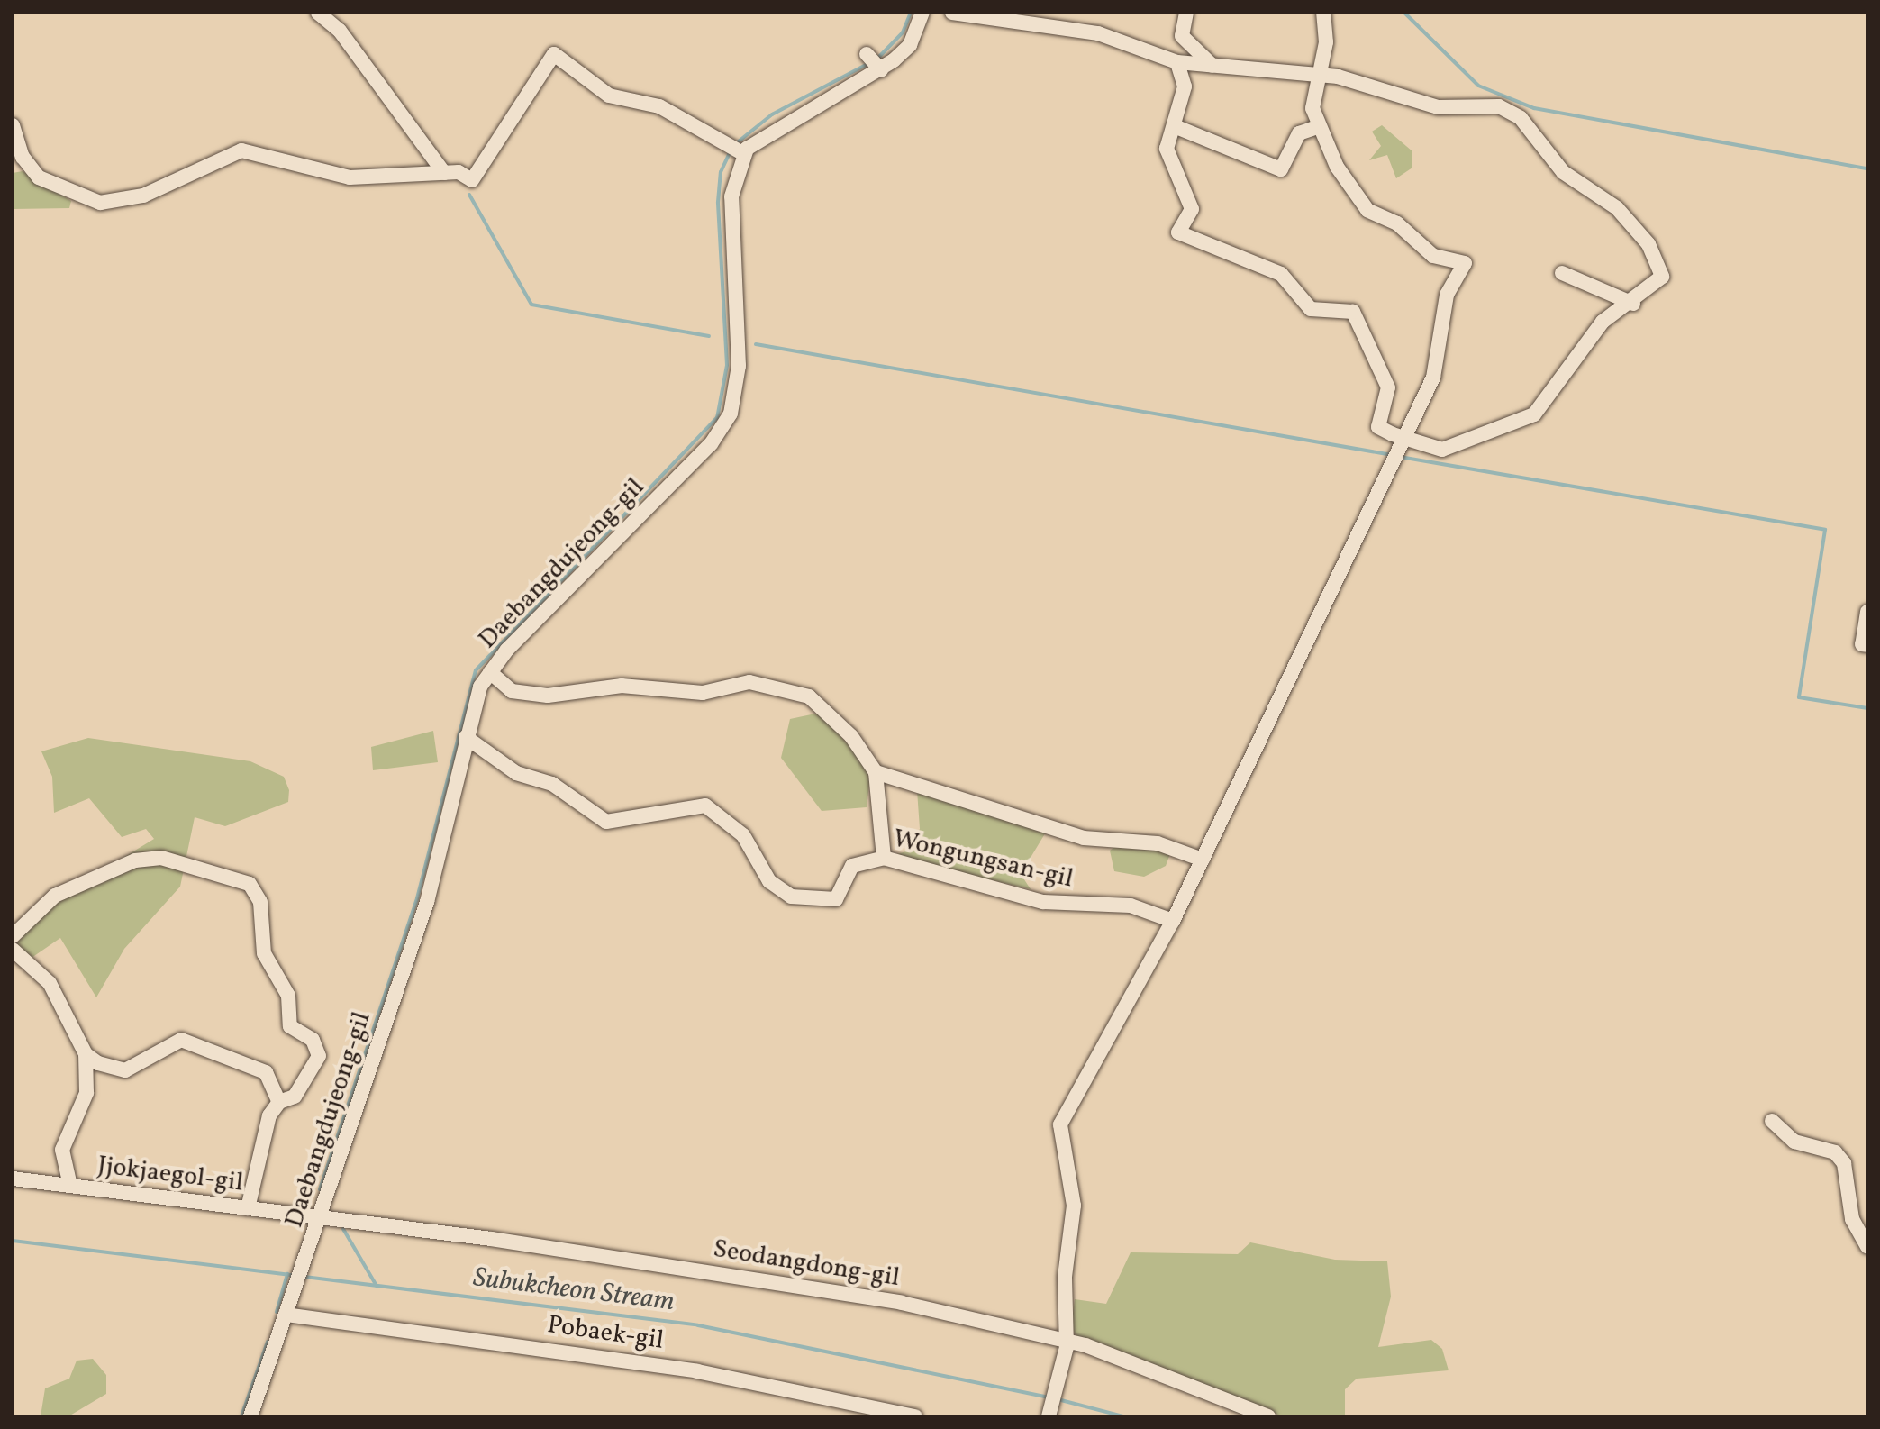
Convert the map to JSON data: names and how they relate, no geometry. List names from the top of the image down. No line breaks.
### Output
{"streets":{"street":["Daebangdujeong-gil","Wongungsan-gil","Jjokjaegol-gil","Seodangdong-gil","Pobaek-gil"]},"crossings":[["Daebangdujeong-gil","Wongungsan-gil"],["Daebangdujeong-gil","Jjokjaegol-gil"],["Daebangdujeong-gil","Seodangdong-gil"],["Daebangdujeong-gil","Pobaek-gil"],["Jjokjaegol-gil","Seodangdong-gil"]],"water":["Subukcheon Stream"]}
